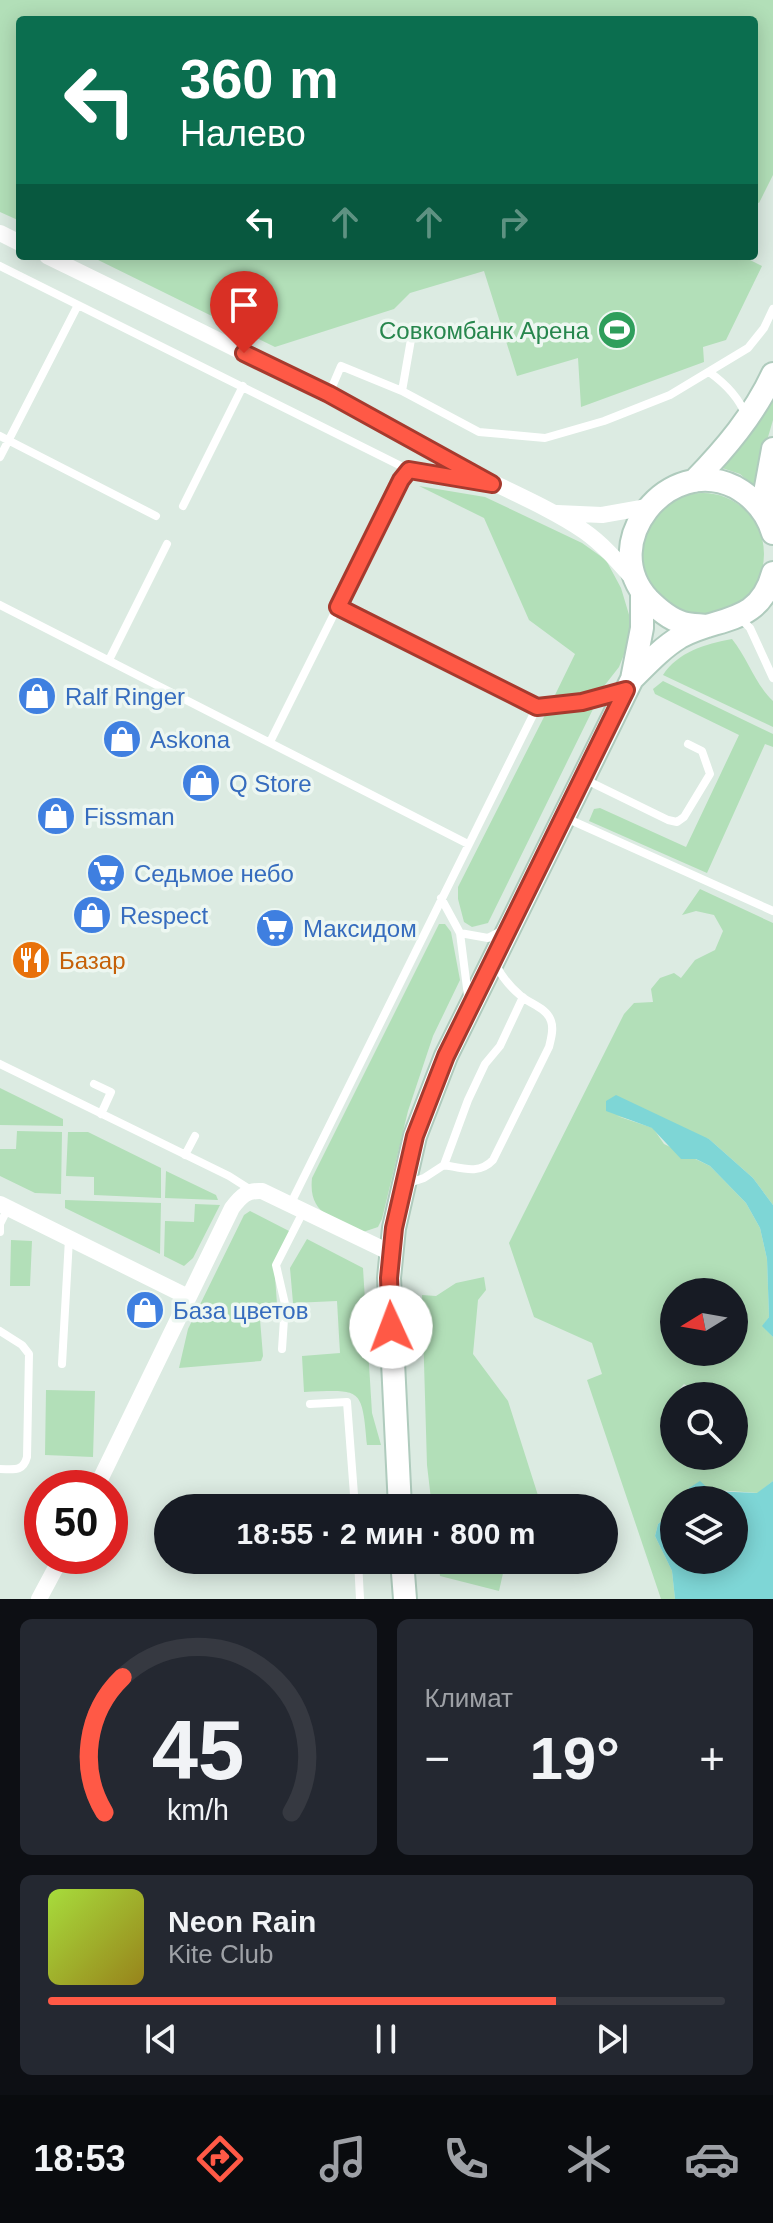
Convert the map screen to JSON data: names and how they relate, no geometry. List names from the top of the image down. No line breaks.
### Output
{"places":{"sports":["Совкомбанк Арена"],"shop":["Ralf Ringer","Askona","Q Store","Fissman","Respect","База цветов"],"supermarket":["Седьмое небо","Максидом"],"restaurant":["Базар"]},"north":"left","page":{"turn":["360 m","Налево"],"limit":"50","trip":"18:55 · 2 мин · 800 m","tile":"Климат","heat":["−","19°","+"],"song":["Neon Rain","Kite Club"],"tabs":"18:53","gauge":["45","km/h"]}}
